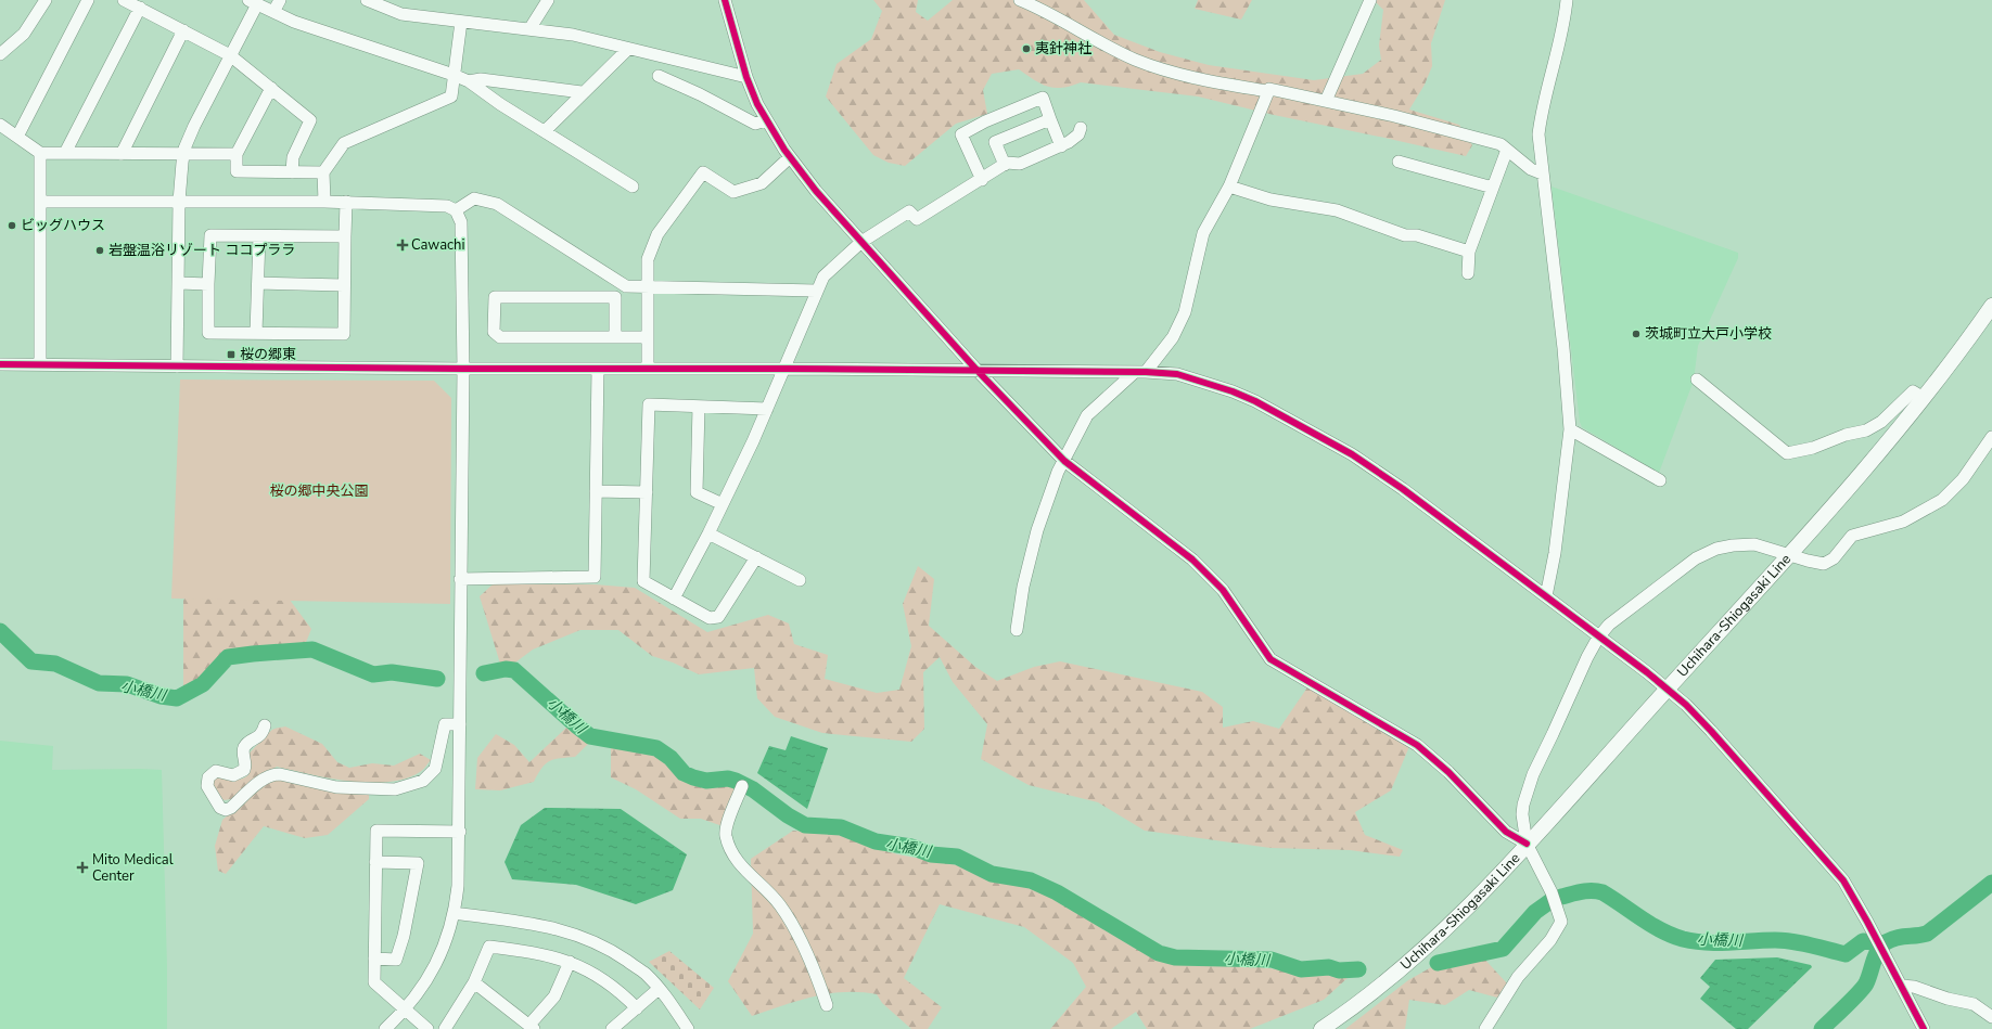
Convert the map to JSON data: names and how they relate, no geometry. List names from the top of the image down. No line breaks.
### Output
{"streets":{"main road":["Uchihara-Shiogasaki Line"]},"water":["小橋川"],"parks":["桜の郷中央公園"],"places":{"other":["夷針神社","ビッグハウス","岩盤温浴リゾート ココプララ","茨城町立大戸小学校"],"health":["Cawachi","Mito Medical Center"],"transit":["桜の郷東"]}}
